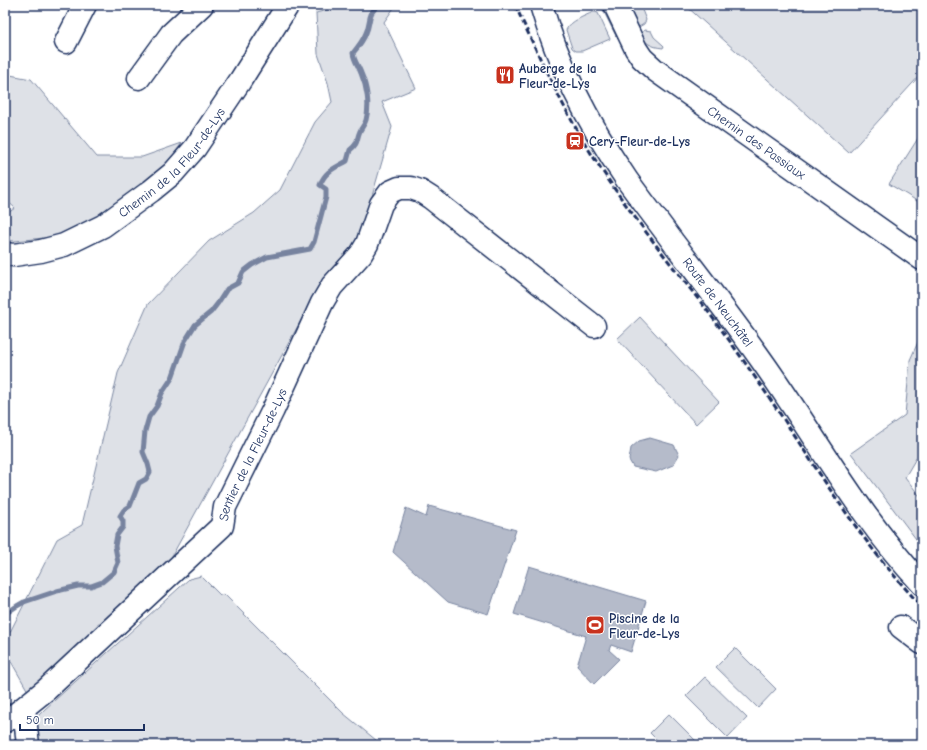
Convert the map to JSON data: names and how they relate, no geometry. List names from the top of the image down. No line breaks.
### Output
{"streets":{"street":["Chemin des Passiaux","Chemin de la Fleur-de-Lys","Route de Neuchâtel","Sentier de la Fleur-de-Lys"]},"places":{"restaurant":["Auberge de la Fleur-de-Lys"],"station":["Cery-Fleur-de-Lys"],"sports":["Piscine de la Fleur-de-Lys"]},"scale_bar":"50 m"}
